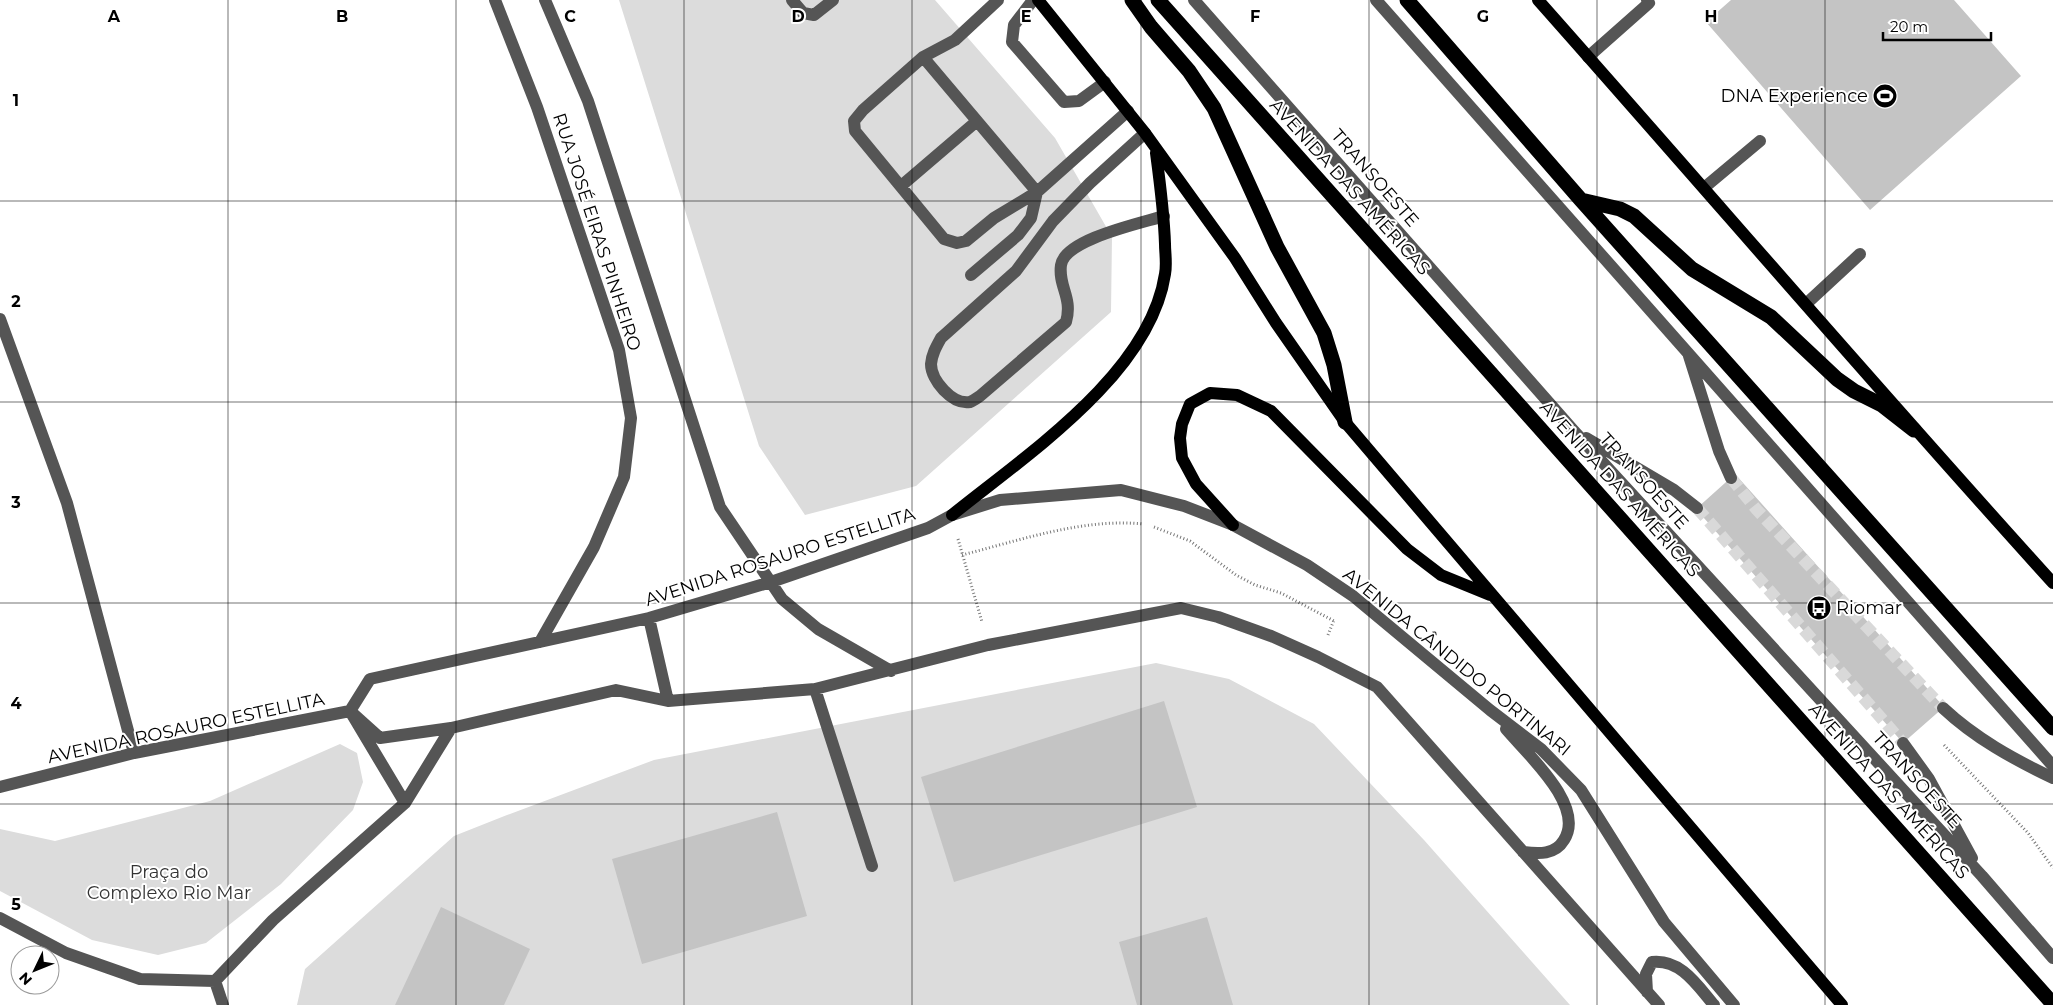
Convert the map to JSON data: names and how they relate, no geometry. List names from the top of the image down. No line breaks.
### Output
{"streets":{"highway":["AVENIDA DAS AMÉRICAS"],"street":["TRANSOESTE","RUA JOSÉ EIRAS PINHEIRO","AVENIDA ROSAURO ESTELLITA","AVENIDA CÂNDIDO PORTINARI"]},"crossings":[["RUA JOSÉ EIRAS PINHEIRO","AVENIDA ROSAURO ESTELLITA"],["AVENIDA ROSAURO ESTELLITA","AVENIDA CÂNDIDO PORTINARI"]],"parks":["Praça do Complexo Rio Mar"],"places":{"sports":["DNA Experience"],"bus stop":["Riomar"]},"scale_bar":"20 m","north":"bottom left","grid":{"columns":["A","B","C","D","E","F","G","H"],"rows":["1","2","3","4","5"]}}
